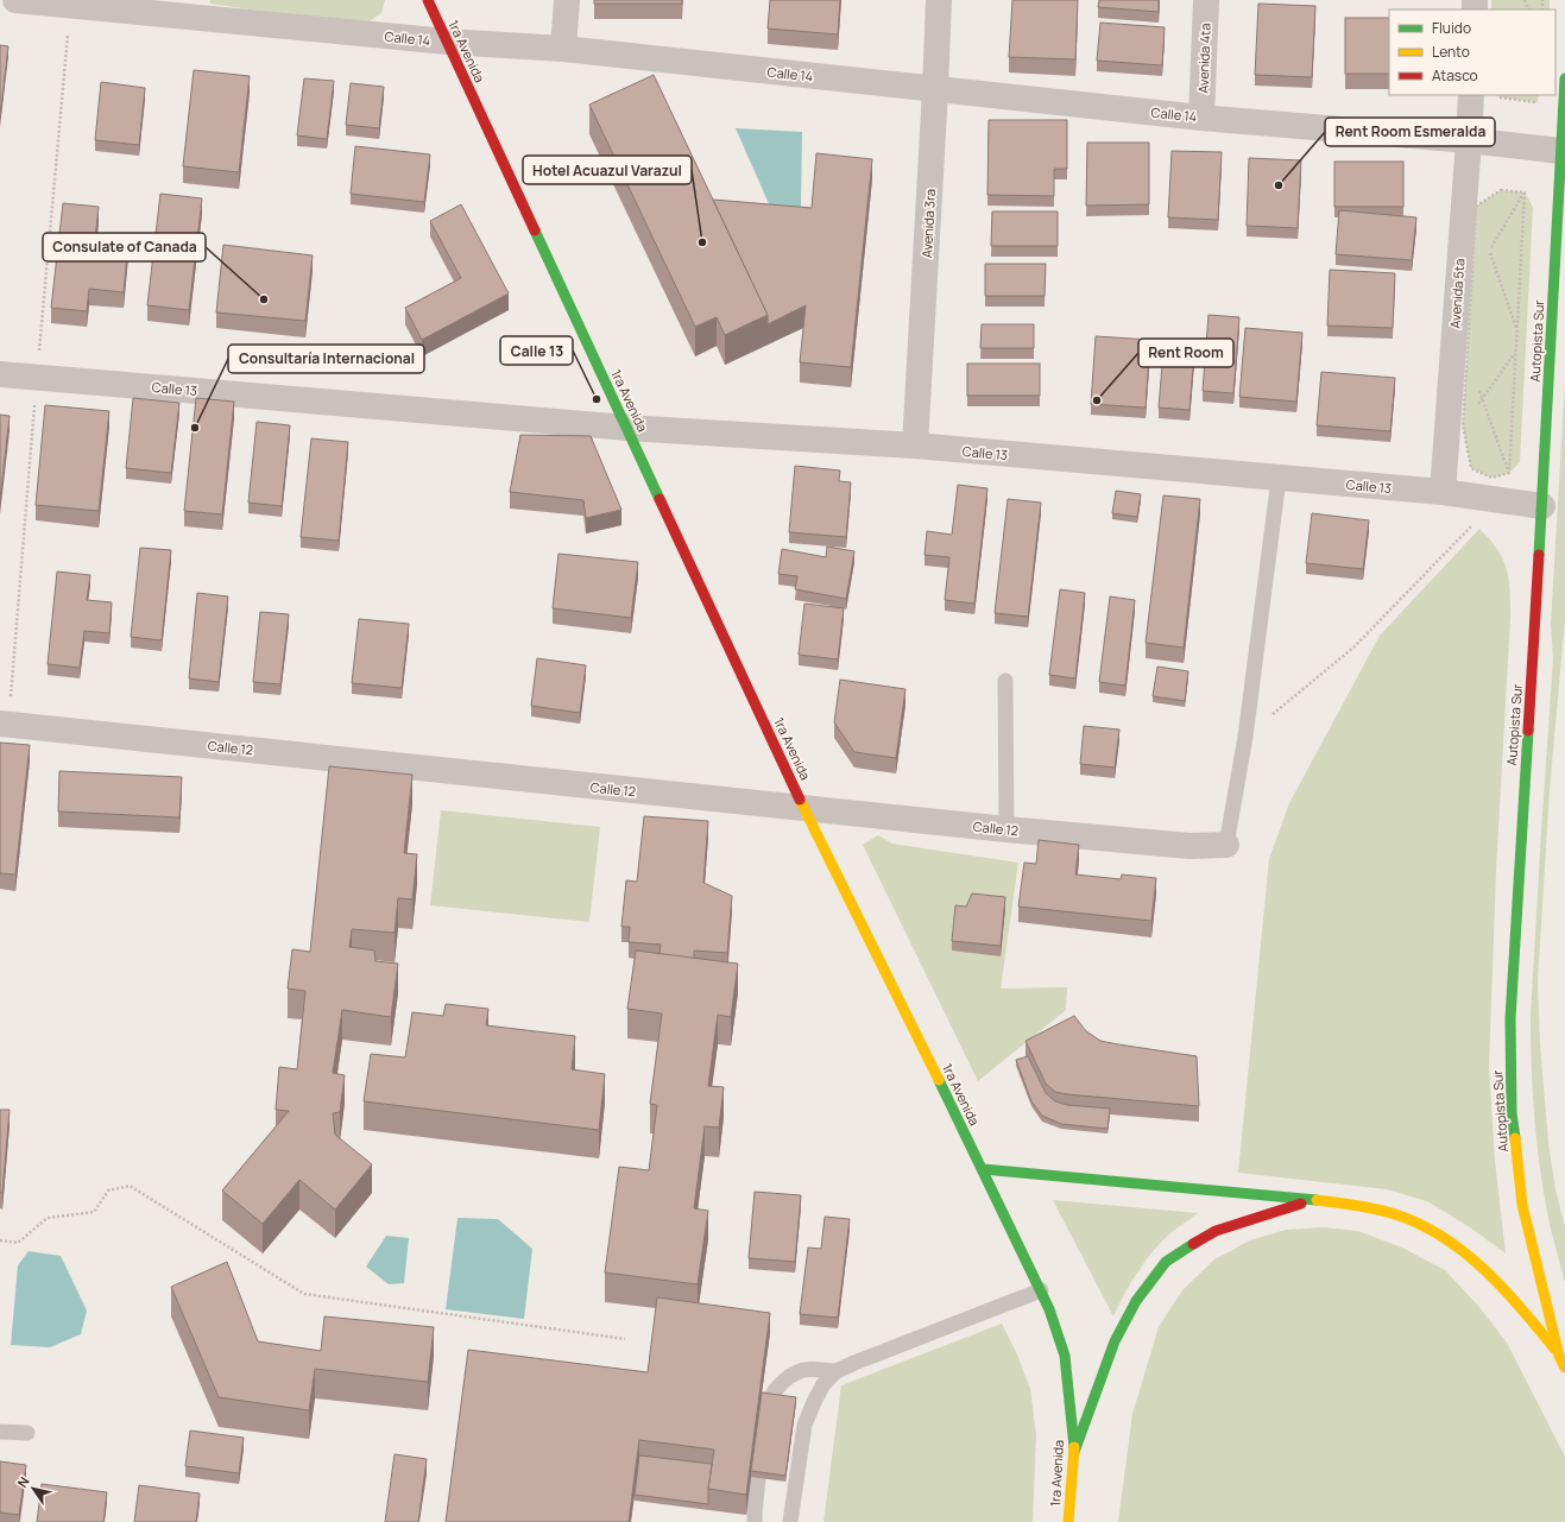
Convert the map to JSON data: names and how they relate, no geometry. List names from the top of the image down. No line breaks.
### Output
{"streets":{"main road":["1ra Avenida","Autopista Sur"],"street":["Calle 14","Avenida 4ta","Avenida 3ra","Avenida 5ta","Calle 13","Calle 12"]},"crossings":[["Calle 14","1ra Avenida"],["Calle 14","Avenida 4ta"],["Calle 14","Avenida 3ra"],["Calle 14","Avenida 5ta"],["Calle 14","Autopista Sur"],["1ra Avenida","Calle 13"],["1ra Avenida","Calle 12"],["Avenida 3ra","Calle 13"],["Avenida 5ta","Calle 13"],["Autopista Sur","Calle 13"]],"places":["Rent Room Esmeralda","Hotel Acuazul Varazul","Consulate of Canada","Calle 13","Rent Room","Consultaría Internacional"],"legend":["Fluido","Lento","Atasco"],"north":"top left"}
